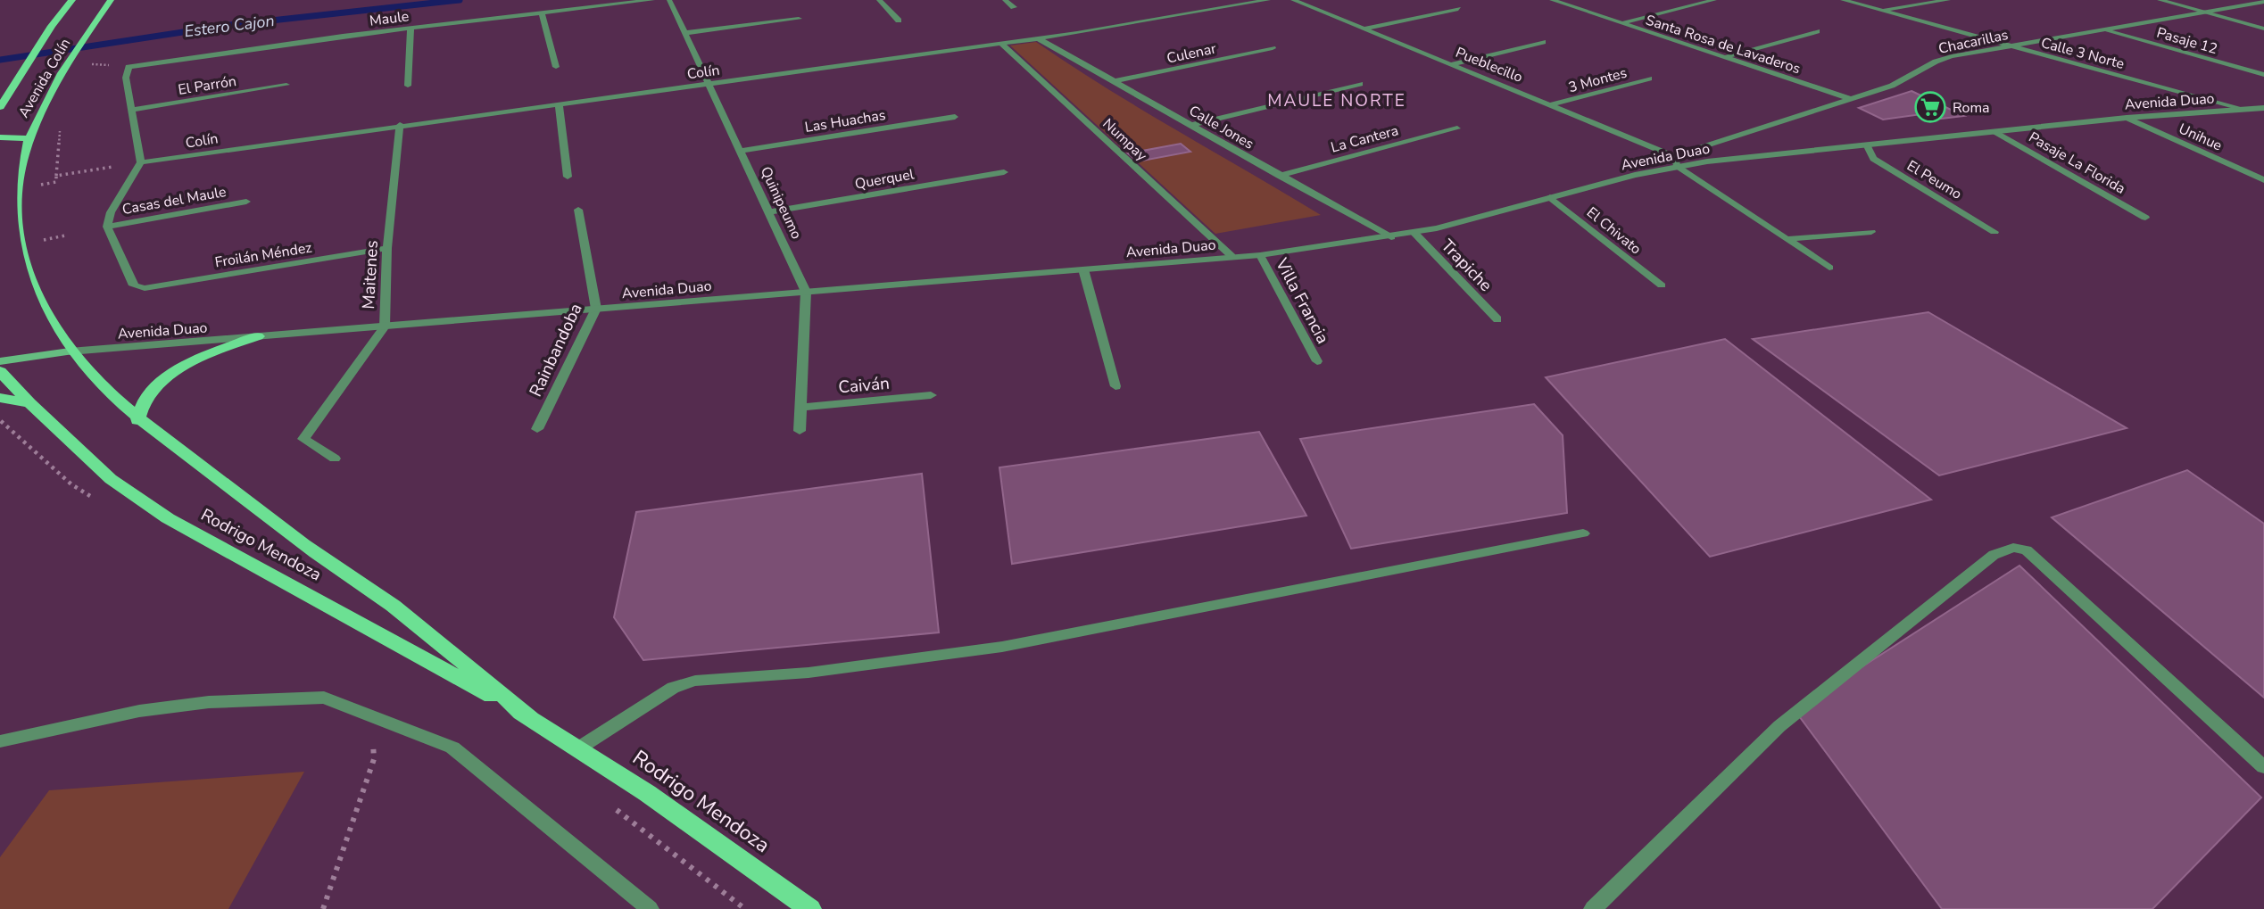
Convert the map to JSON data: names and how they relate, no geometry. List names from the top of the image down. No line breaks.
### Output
{"streets":{"main road":["Avenida Colín","Rodrigo Mendoza"],"street":["Maule","Pasaje 12","Chacarillas","Santa Rosa de Lavaderos","Culenar","Calle 3 Norte","Pueblecillo","Colín","3 Montes","El Parrón","Avenida Duao","Las Huachas","Calle Jones","Unihue","La Cantera","Numpay","Pasaje La Florida","Querquel","El Peumo","Casas del Maule","Quinipeumo","El Chivato","Froilán Méndez","Trapiche","Maitenes","Villa Francia","Rainbandoba","Caiván"]},"crossings":[["Maule","El Parrón"],["Pasaje 12","Chacarillas"],["Chacarillas","Santa Rosa de Lavaderos"],["Chacarillas","Calle 3 Norte"],["Chacarillas","Pueblecillo"],["Chacarillas","Avenida Duao"],["Culenar","Calle Jones"],["Calle 3 Norte","Avenida Duao"],["Pueblecillo","3 Montes"],["Pueblecillo","Avenida Duao"],["Colín","Calle Jones"],["Colín","Numpay"],["Colín","Quinipeumo"],["Colín","Maitenes"],["Avenida Colín","Avenida Duao"],["Avenida Colín","Rodrigo Mendoza"],["Avenida Duao","Calle Jones"],["Avenida Duao","Unihue"],["Avenida Duao","Numpay"],["Avenida Duao","Pasaje La Florida"],["Avenida Duao","El Peumo"],["Avenida Duao","Quinipeumo"],["Avenida Duao","El Chivato"],["Avenida Duao","Trapiche"],["Avenida Duao","Maitenes"],["Avenida Duao","Villa Francia"],["Avenida Duao","Rainbandoba"],["Avenida Duao","Rodrigo Mendoza"],["Las Huachas","Quinipeumo"],["Calle Jones","La Cantera"],["Querquel","Quinipeumo"],["Casas del Maule","Froilán Méndez"],["Quinipeumo","Caiván"],["Froilán Méndez","Maitenes"]],"districts":["MAULE NORTE"],"water":["Estero Cajon"],"places":{"supermarket":["Roma"]}}
